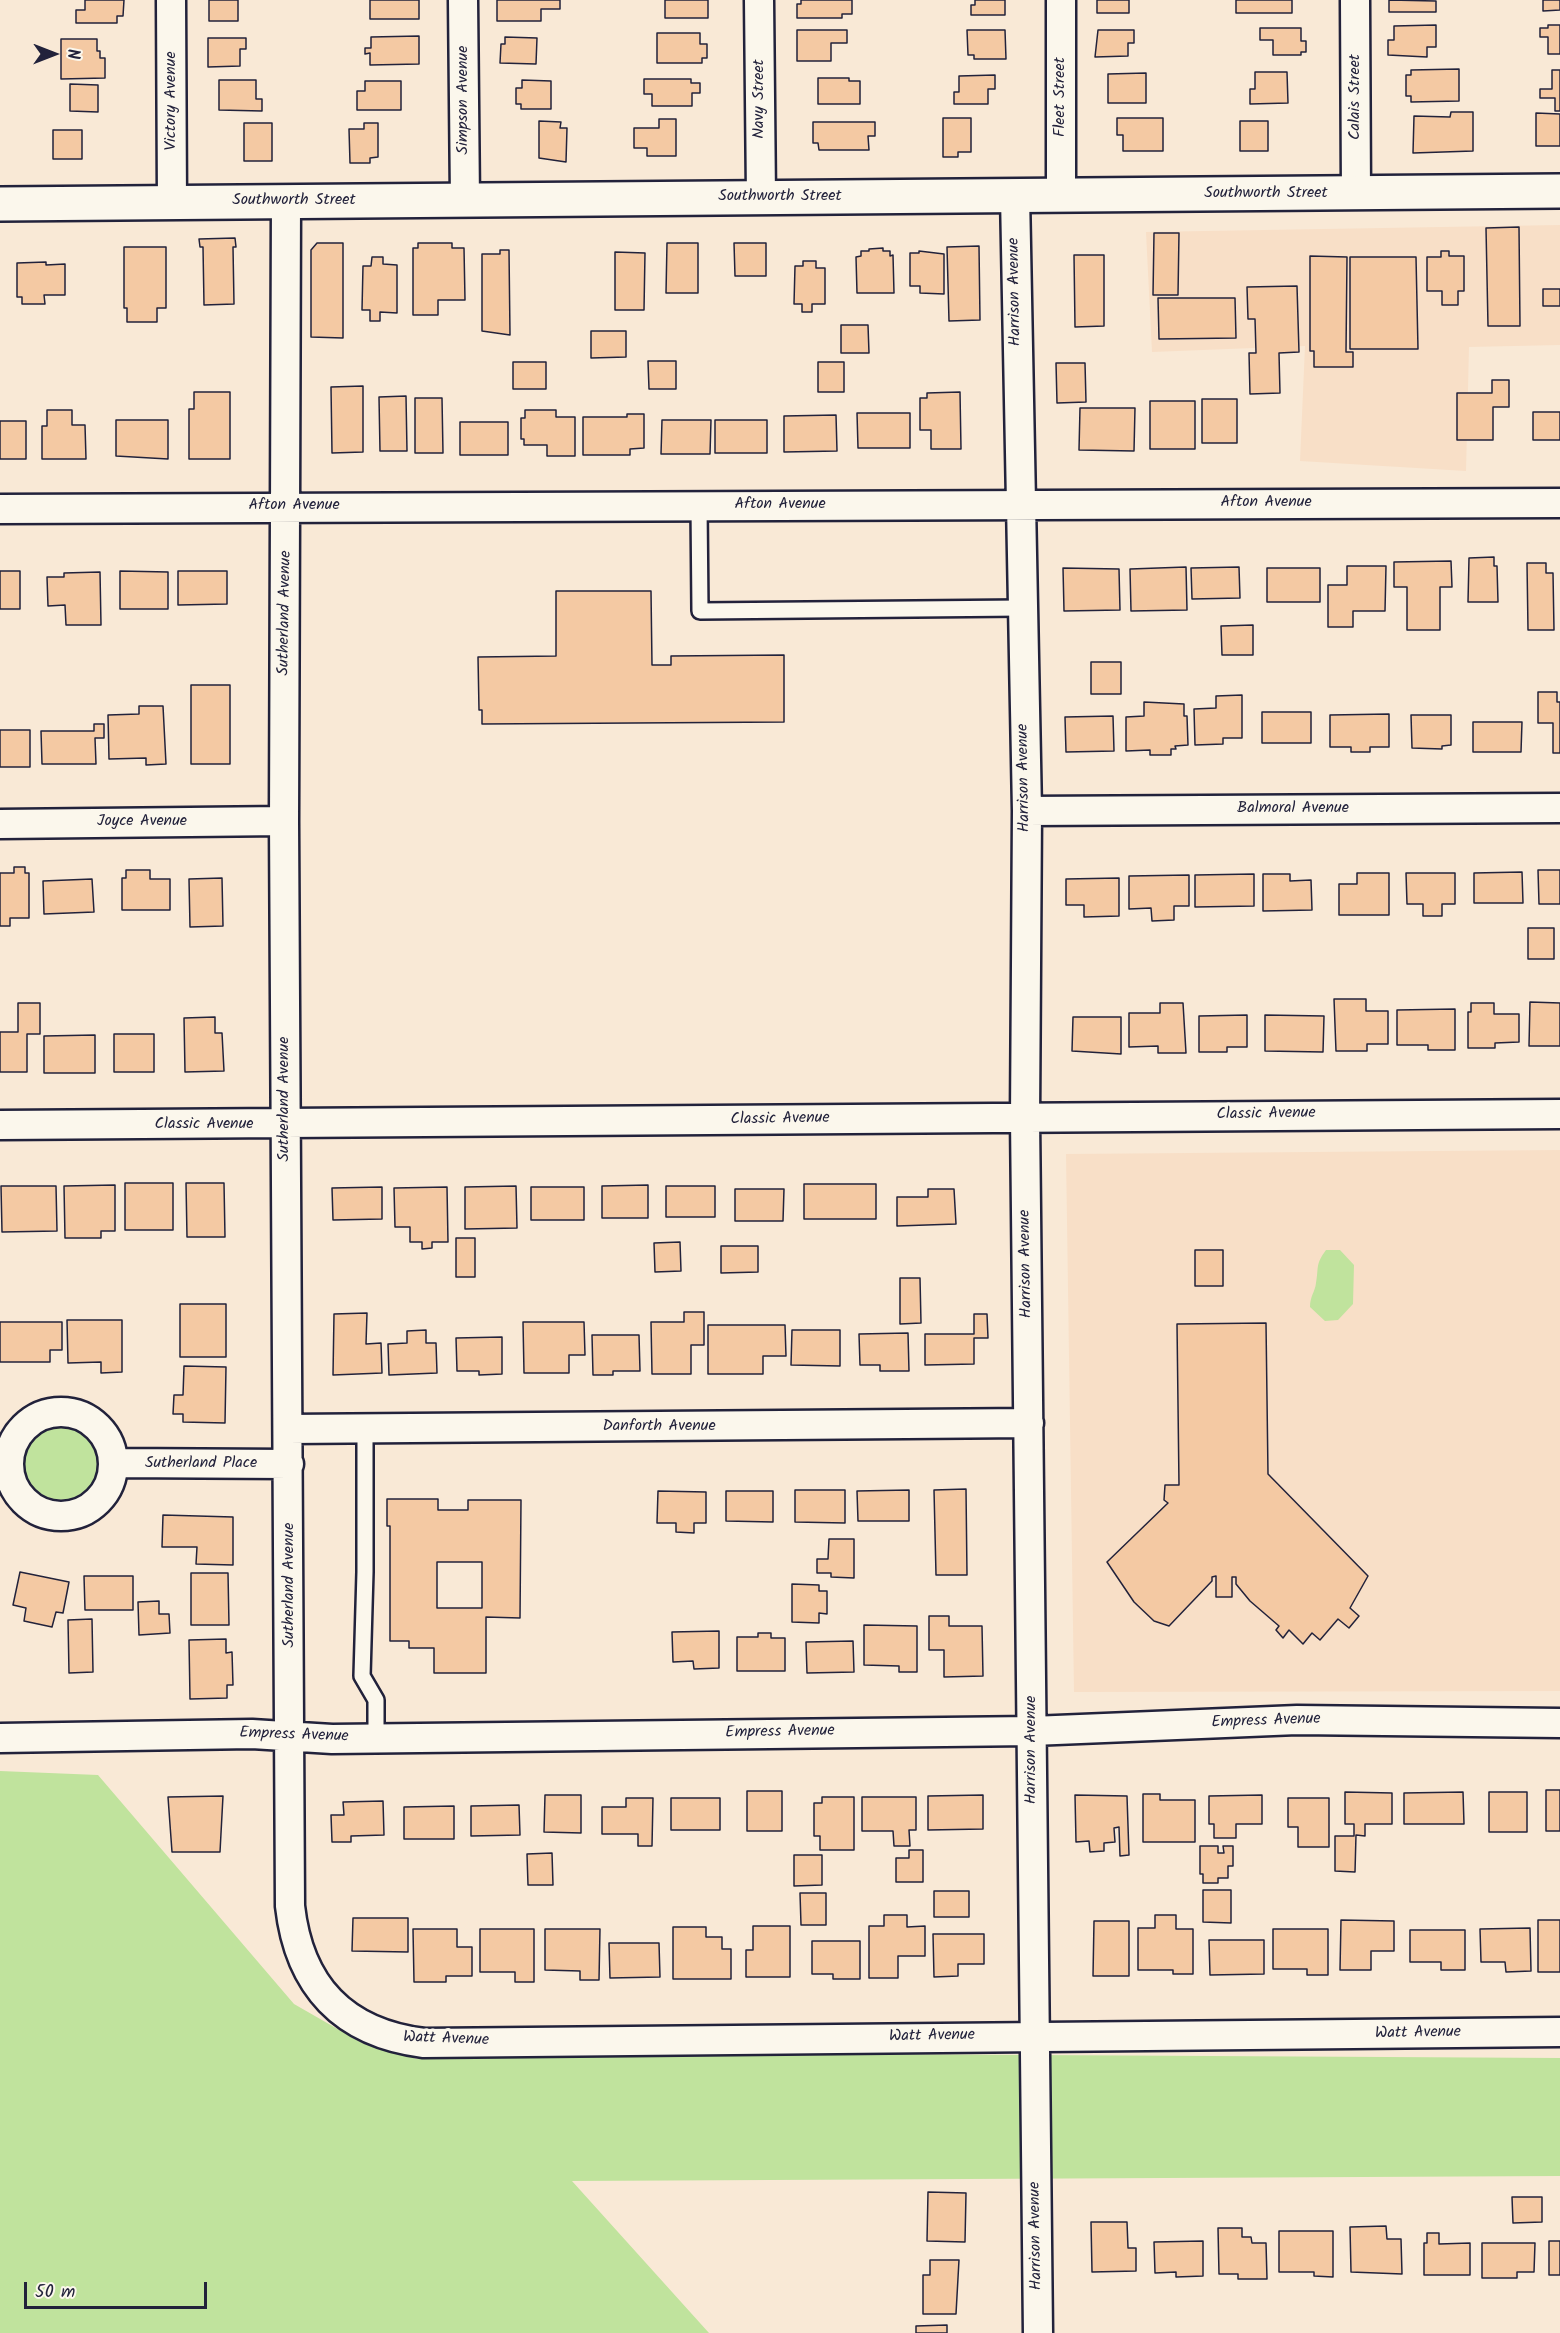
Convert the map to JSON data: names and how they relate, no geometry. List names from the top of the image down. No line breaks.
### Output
{"streets":{"main road":["Southworth Street"],"street":["Fleet Street","Calais Street","Navy Street","Simpson Avenue","Victory Avenue","Harrison Avenue","Afton Avenue","Sutherland Avenue","Balmoral Avenue","Joyce Avenue","Classic Avenue","Danforth Avenue","Sutherland Place","Empress Avenue","Watt Avenue"]},"crossings":[["Fleet Street","Southworth Street"],["Calais Street","Southworth Street"],["Navy Street","Southworth Street"],["Simpson Avenue","Southworth Street"],["Victory Avenue","Southworth Street"],["Southworth Street","Harrison Avenue"],["Southworth Street","Sutherland Avenue"],["Harrison Avenue","Afton Avenue"],["Harrison Avenue","Balmoral Avenue"],["Harrison Avenue","Classic Avenue"],["Harrison Avenue","Danforth Avenue"],["Harrison Avenue","Empress Avenue"],["Harrison Avenue","Watt Avenue"],["Afton Avenue","Sutherland Avenue"],["Sutherland Avenue","Joyce Avenue"],["Sutherland Avenue","Classic Avenue"],["Sutherland Avenue","Danforth Avenue"],["Sutherland Avenue","Sutherland Place"],["Sutherland Avenue","Empress Avenue"],["Sutherland Avenue","Watt Avenue"]],"scale_bar":"50 m","north":"right"}
